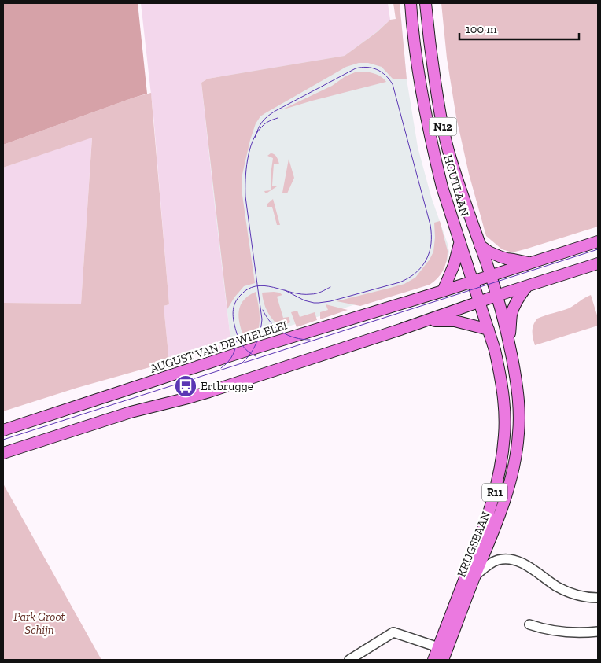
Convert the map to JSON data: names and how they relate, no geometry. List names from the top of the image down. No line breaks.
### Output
{"streets":{"main road":["N12","HOUTLAAN","AUGUST VAN DE WIELELEI","R11","KRIJGSBAAN"]},"crossings":[["HOUTLAAN","AUGUST VAN DE WIELELEI"],["HOUTLAAN","KRIJGSBAAN"]],"parks":["Park Groot Schijn"],"places":{"bus stop":["Ertbrugge"]},"scale_bar":"100 m"}
